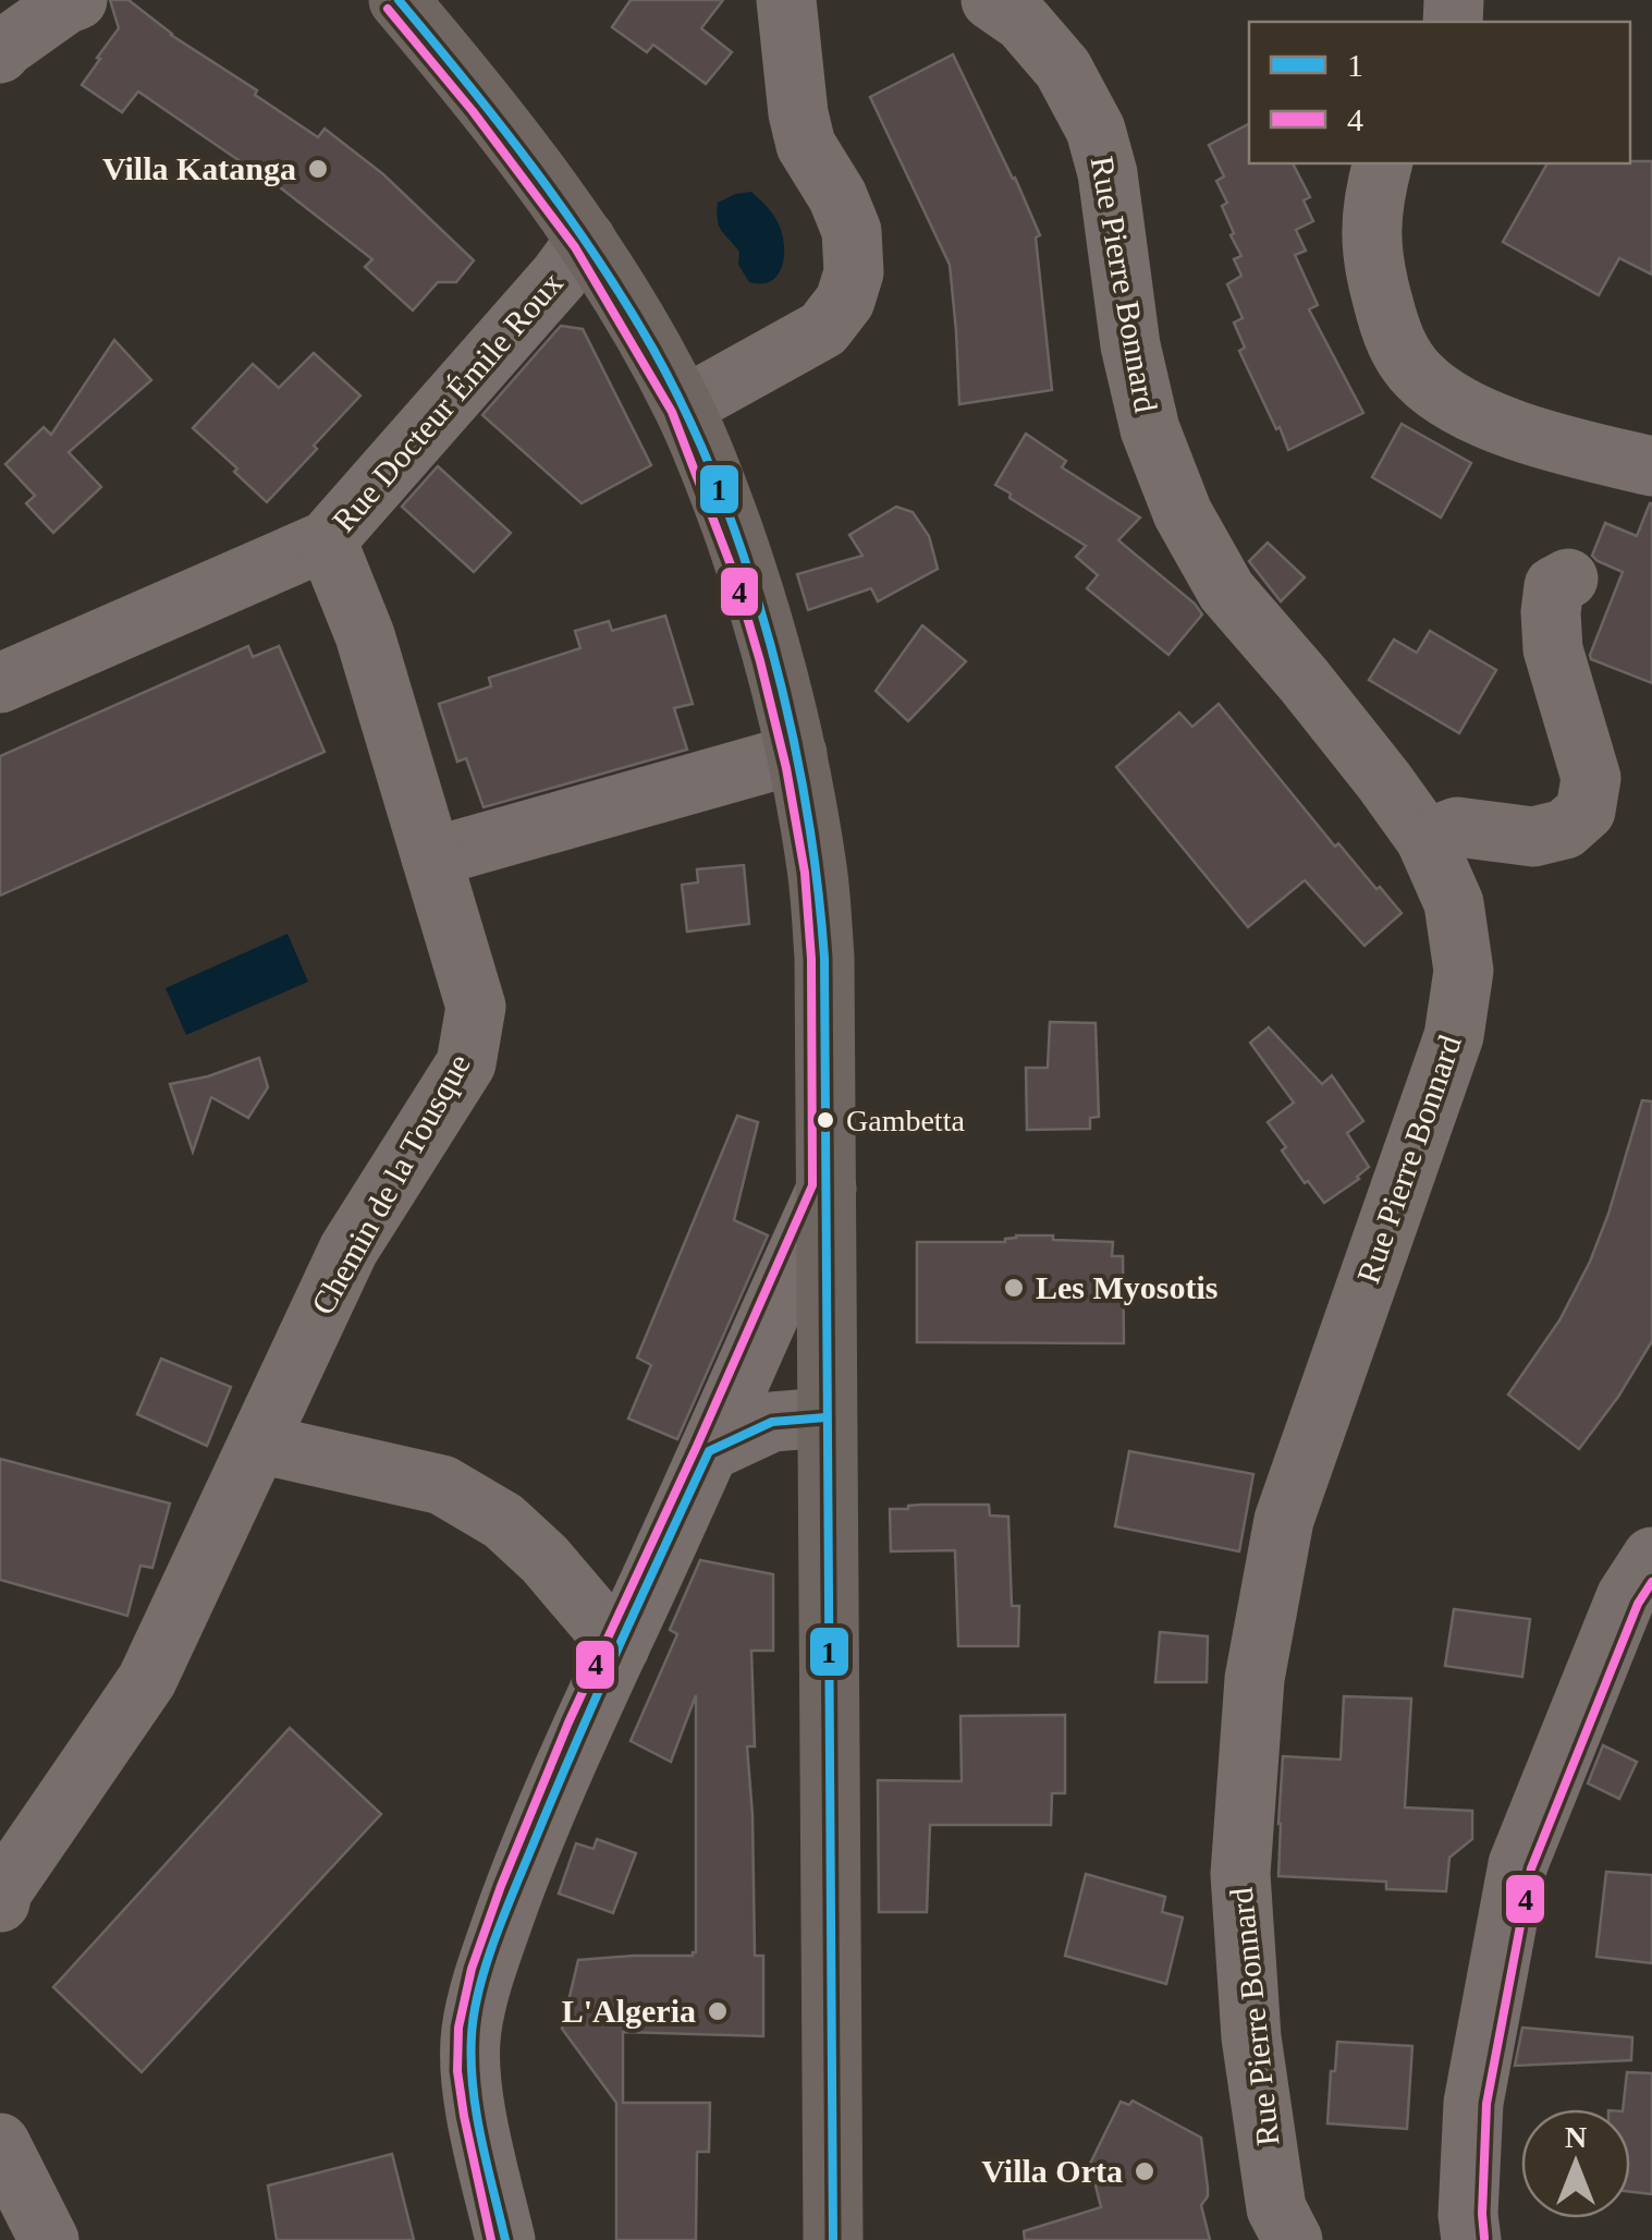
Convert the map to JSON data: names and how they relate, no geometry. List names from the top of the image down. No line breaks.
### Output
{"streets":{"street":["Rue Pierre Bonnard","Rue Docteur Émile Roux","Chemin de la Tousque"]},"crossings":[["Rue Docteur Émile Roux","Chemin de la Tousque"]],"places":["Villa Katanga","Gambetta","Les Myosotis","L'Algeria","Villa Orta"],"lines":["transit line 1","transit line 4"],"legend":["1","4"],"north":"top"}
